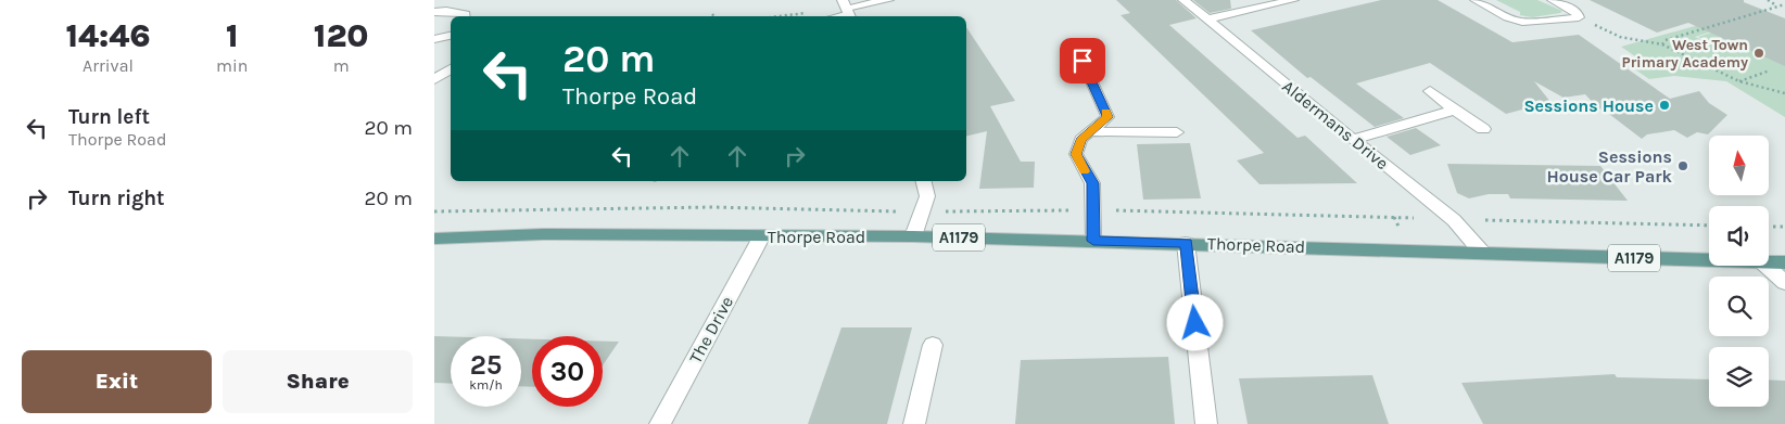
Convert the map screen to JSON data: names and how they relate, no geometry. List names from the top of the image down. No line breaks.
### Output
{"streets":{"main road":["Thorpe Road","A1179"],"street":["Aldermans Drive","The Drive"]},"crossings":[["Aldermans Drive","Thorpe Road"],["Thorpe Road","The Drive"]],"places":["West Town Primary Academy","Sessions House","Sessions House Car Park"],"north":"top","page":{"eta":["14:46","Arrival","1","min","120","m"],"turn":["20 m","Thorpe Road"],"list":[{"name":"Turn left","note":"Thorpe Road","value":"20 m"},{"name":"Turn right","value":"20 m"}],"speed":"25 km/h","limit":"30","buttons":["Exit","Share"]}}
